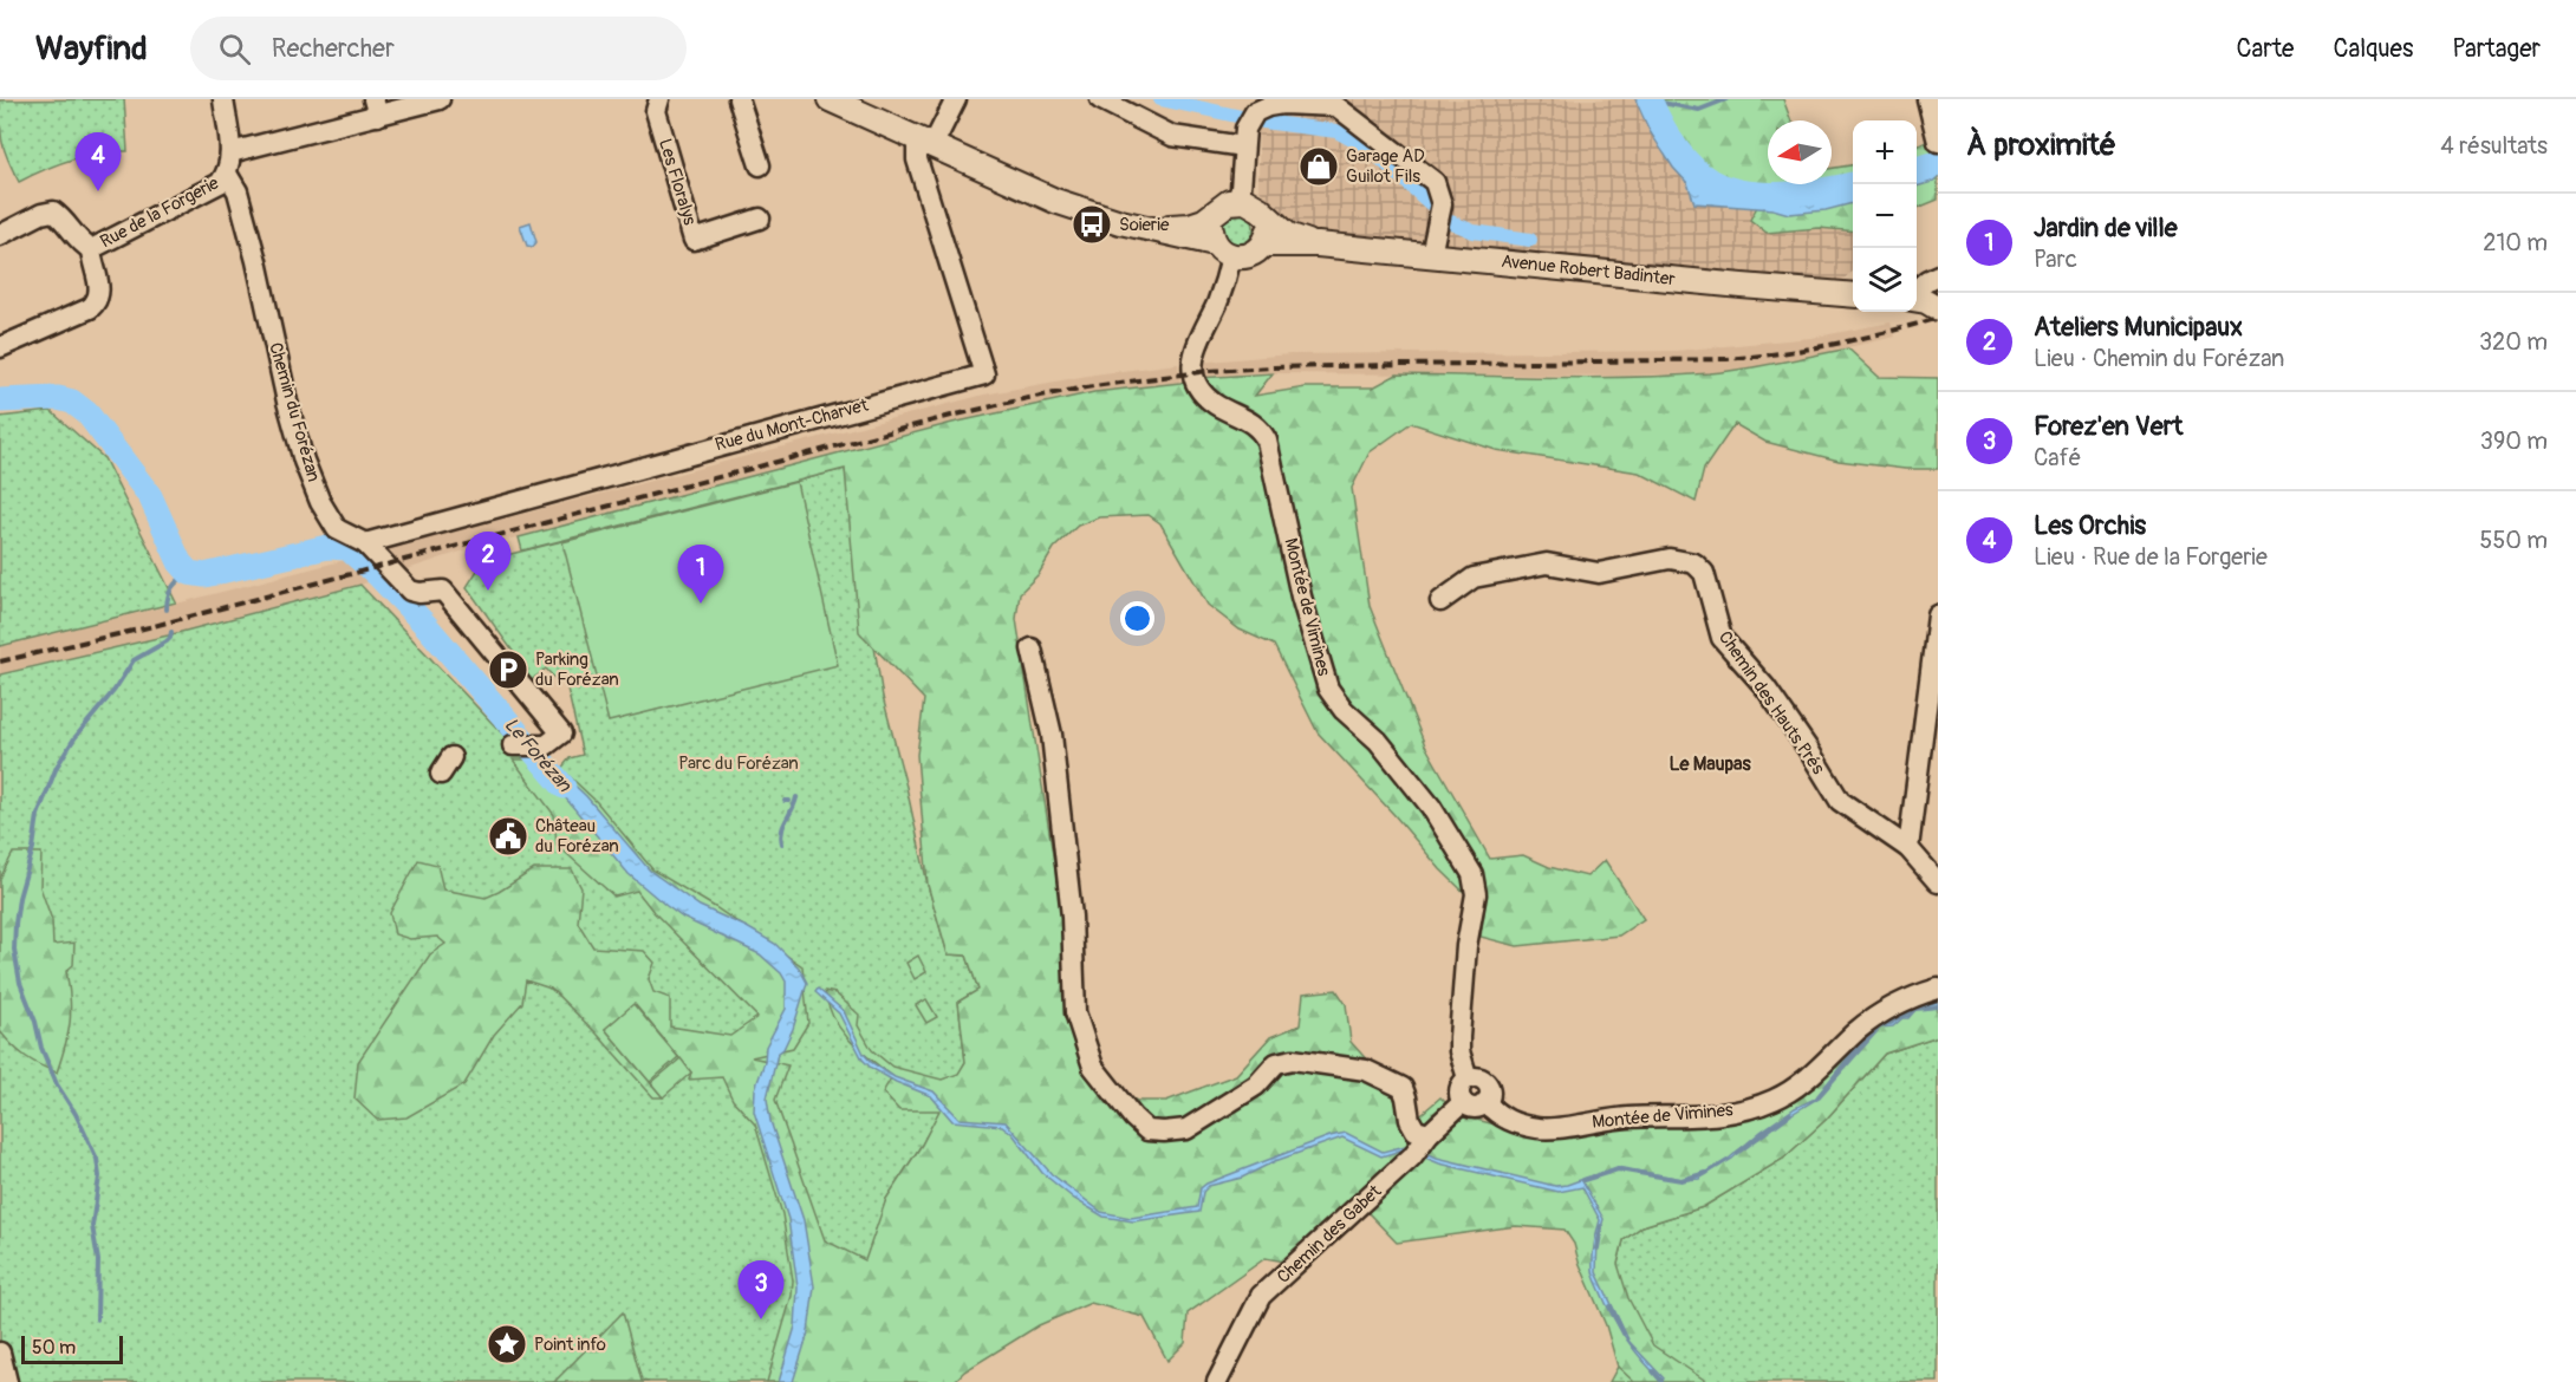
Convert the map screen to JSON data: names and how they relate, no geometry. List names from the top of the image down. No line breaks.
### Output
{"streets":{"main road":["Avenue Robert Badinter"],"street":["Les Floralys","Rue de la Forgerie","Chemin du Forézan","Rue du Mont-Charvet","Montée de Vimines","Chemin des Hauts Prés","Chemin des Gabet"]},"crossings":[["Rue de la Forgerie","Chemin du Forézan"],["Chemin du Forézan","Rue du Mont-Charvet"],["Montée de Vimines","Chemin des Gabet"]],"districts":["Le Maupas"],"water":["Le Forézan"],"parks":["Parc du Forézan"],"places":{"shop":["Garage AD Guilot Fils"],"bus stop":["Soierie"],"parking":["Parking du Forézan"],"public building":["Château du Forézan"],"place":["Point info"]},"scale_bar":"50 m","north":"left","page":{"header":"Wayfind","search":"Rechercher","nav":["Carte","Calques","Partager"],"heading":["À proximité","4 résultats"],"map_buttons":["+","−"],"pins":["4","2","1","3"],"list":[{"mark":"1","name":"Jardin de ville","note":"Parc","value":"210 m"},{"mark":"2","name":"Ateliers Municipaux","note":"Lieu · Chemin du Forézan","value":"320 m"},{"mark":"3","name":"Forez'en Vert","note":"Café","value":"390 m"},{"mark":"4","name":"Les Orchis","note":"Lieu · Rue de la Forgerie","value":"550 m"}],"scale":"50 m"}}
